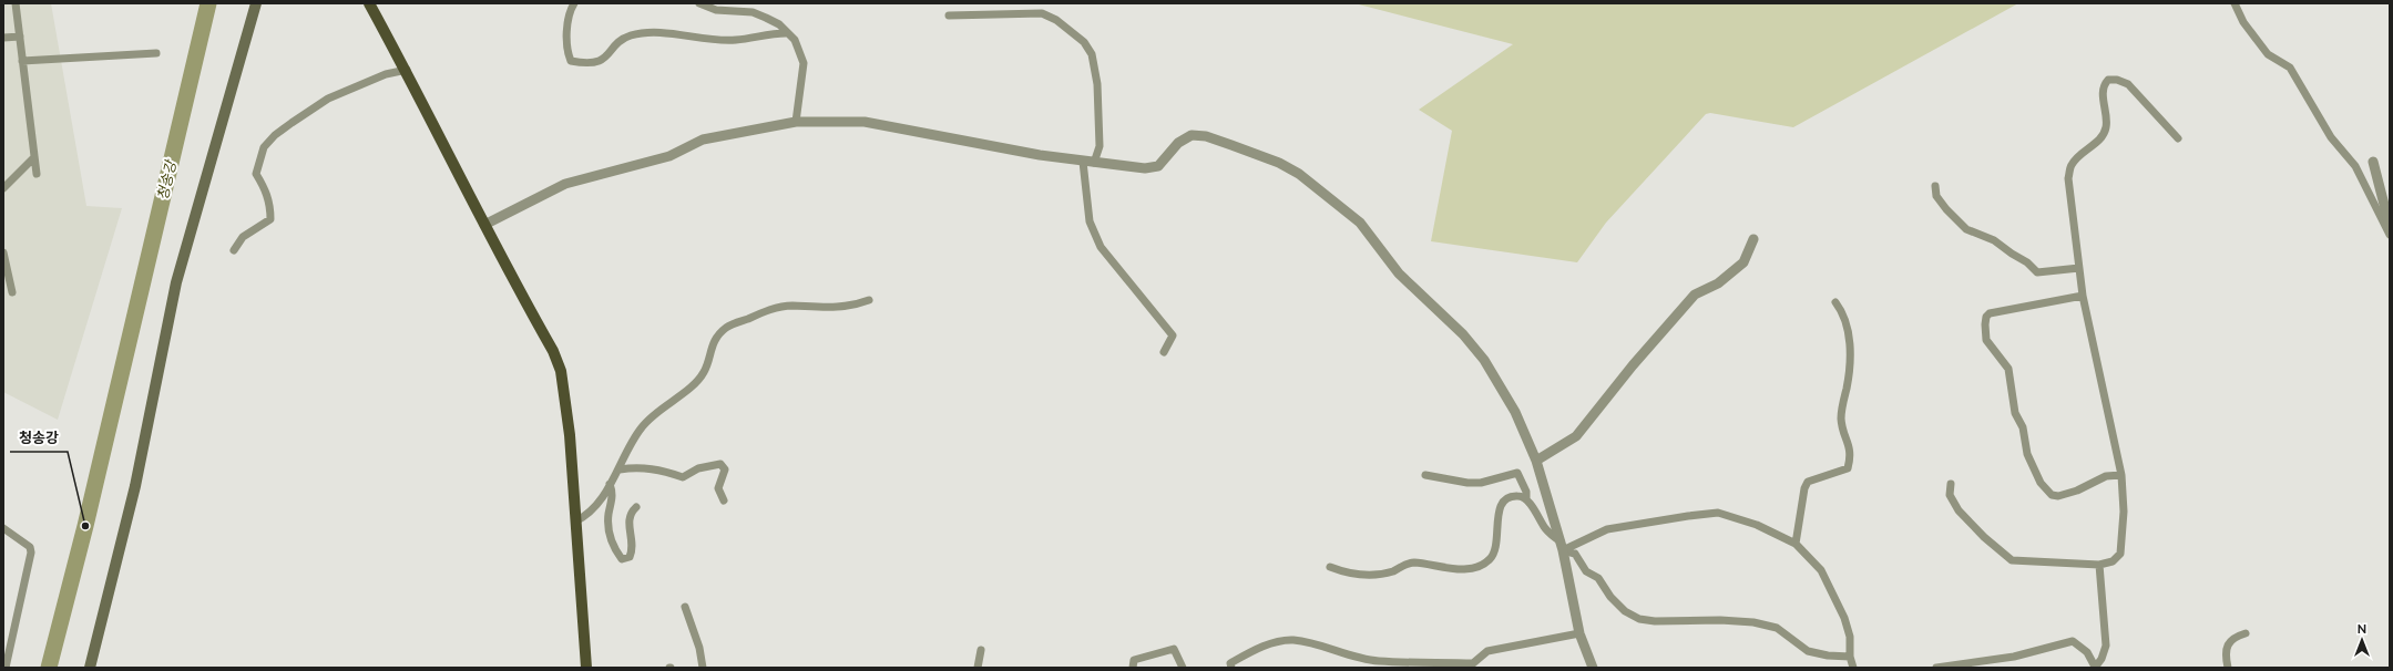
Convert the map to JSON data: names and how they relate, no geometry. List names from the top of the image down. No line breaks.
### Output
{"water":["청송강"],"places":["청송강"],"north":"top"}
